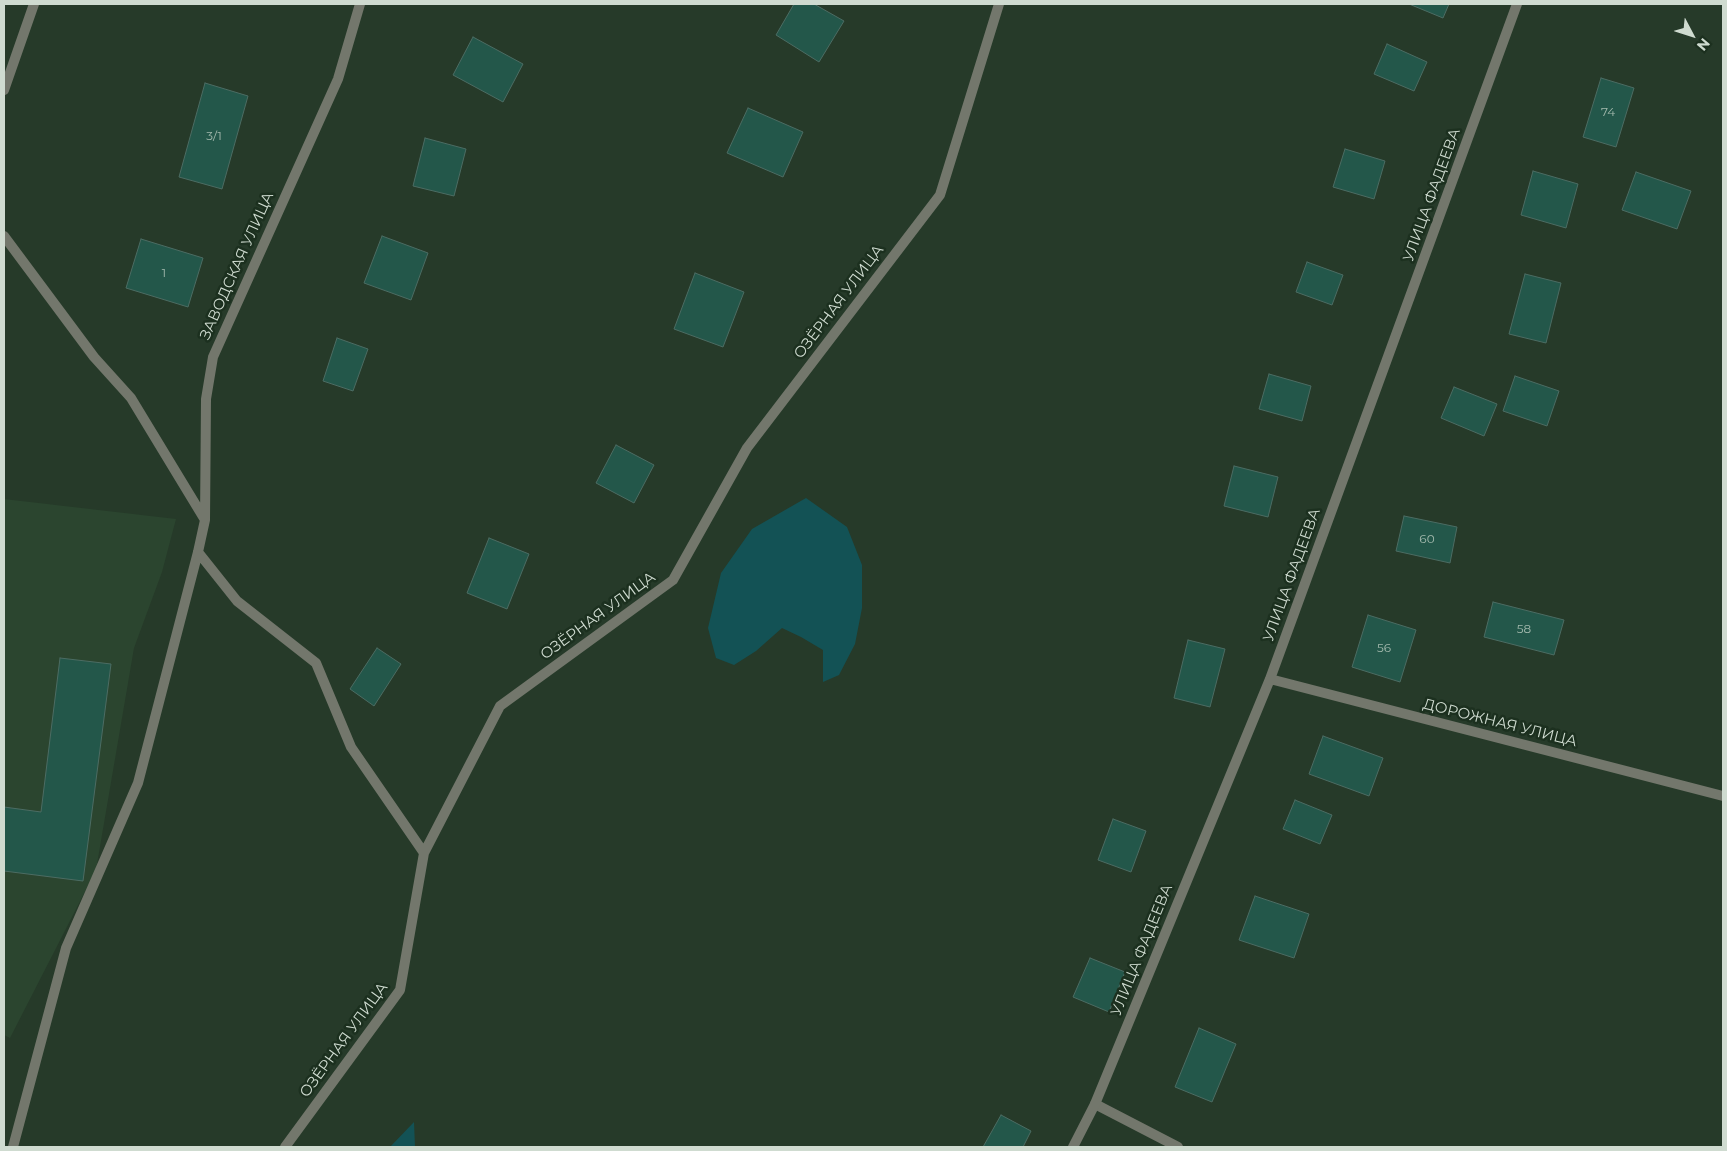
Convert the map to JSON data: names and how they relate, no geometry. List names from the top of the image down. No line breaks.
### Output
{"streets":{"street":["УЛИЦА ФАДЕЕВА","ЗАВОДСКАЯ УЛИЦА","ОЗЁРНАЯ УЛИЦА","ДОРОЖНАЯ УЛИЦА"]},"crossings":[["УЛИЦА ФАДЕЕВА","ДОРОЖНАЯ УЛИЦА"]],"house_numbers":["74","3/1","1","60","58","56"],"north":"bottom right"}
